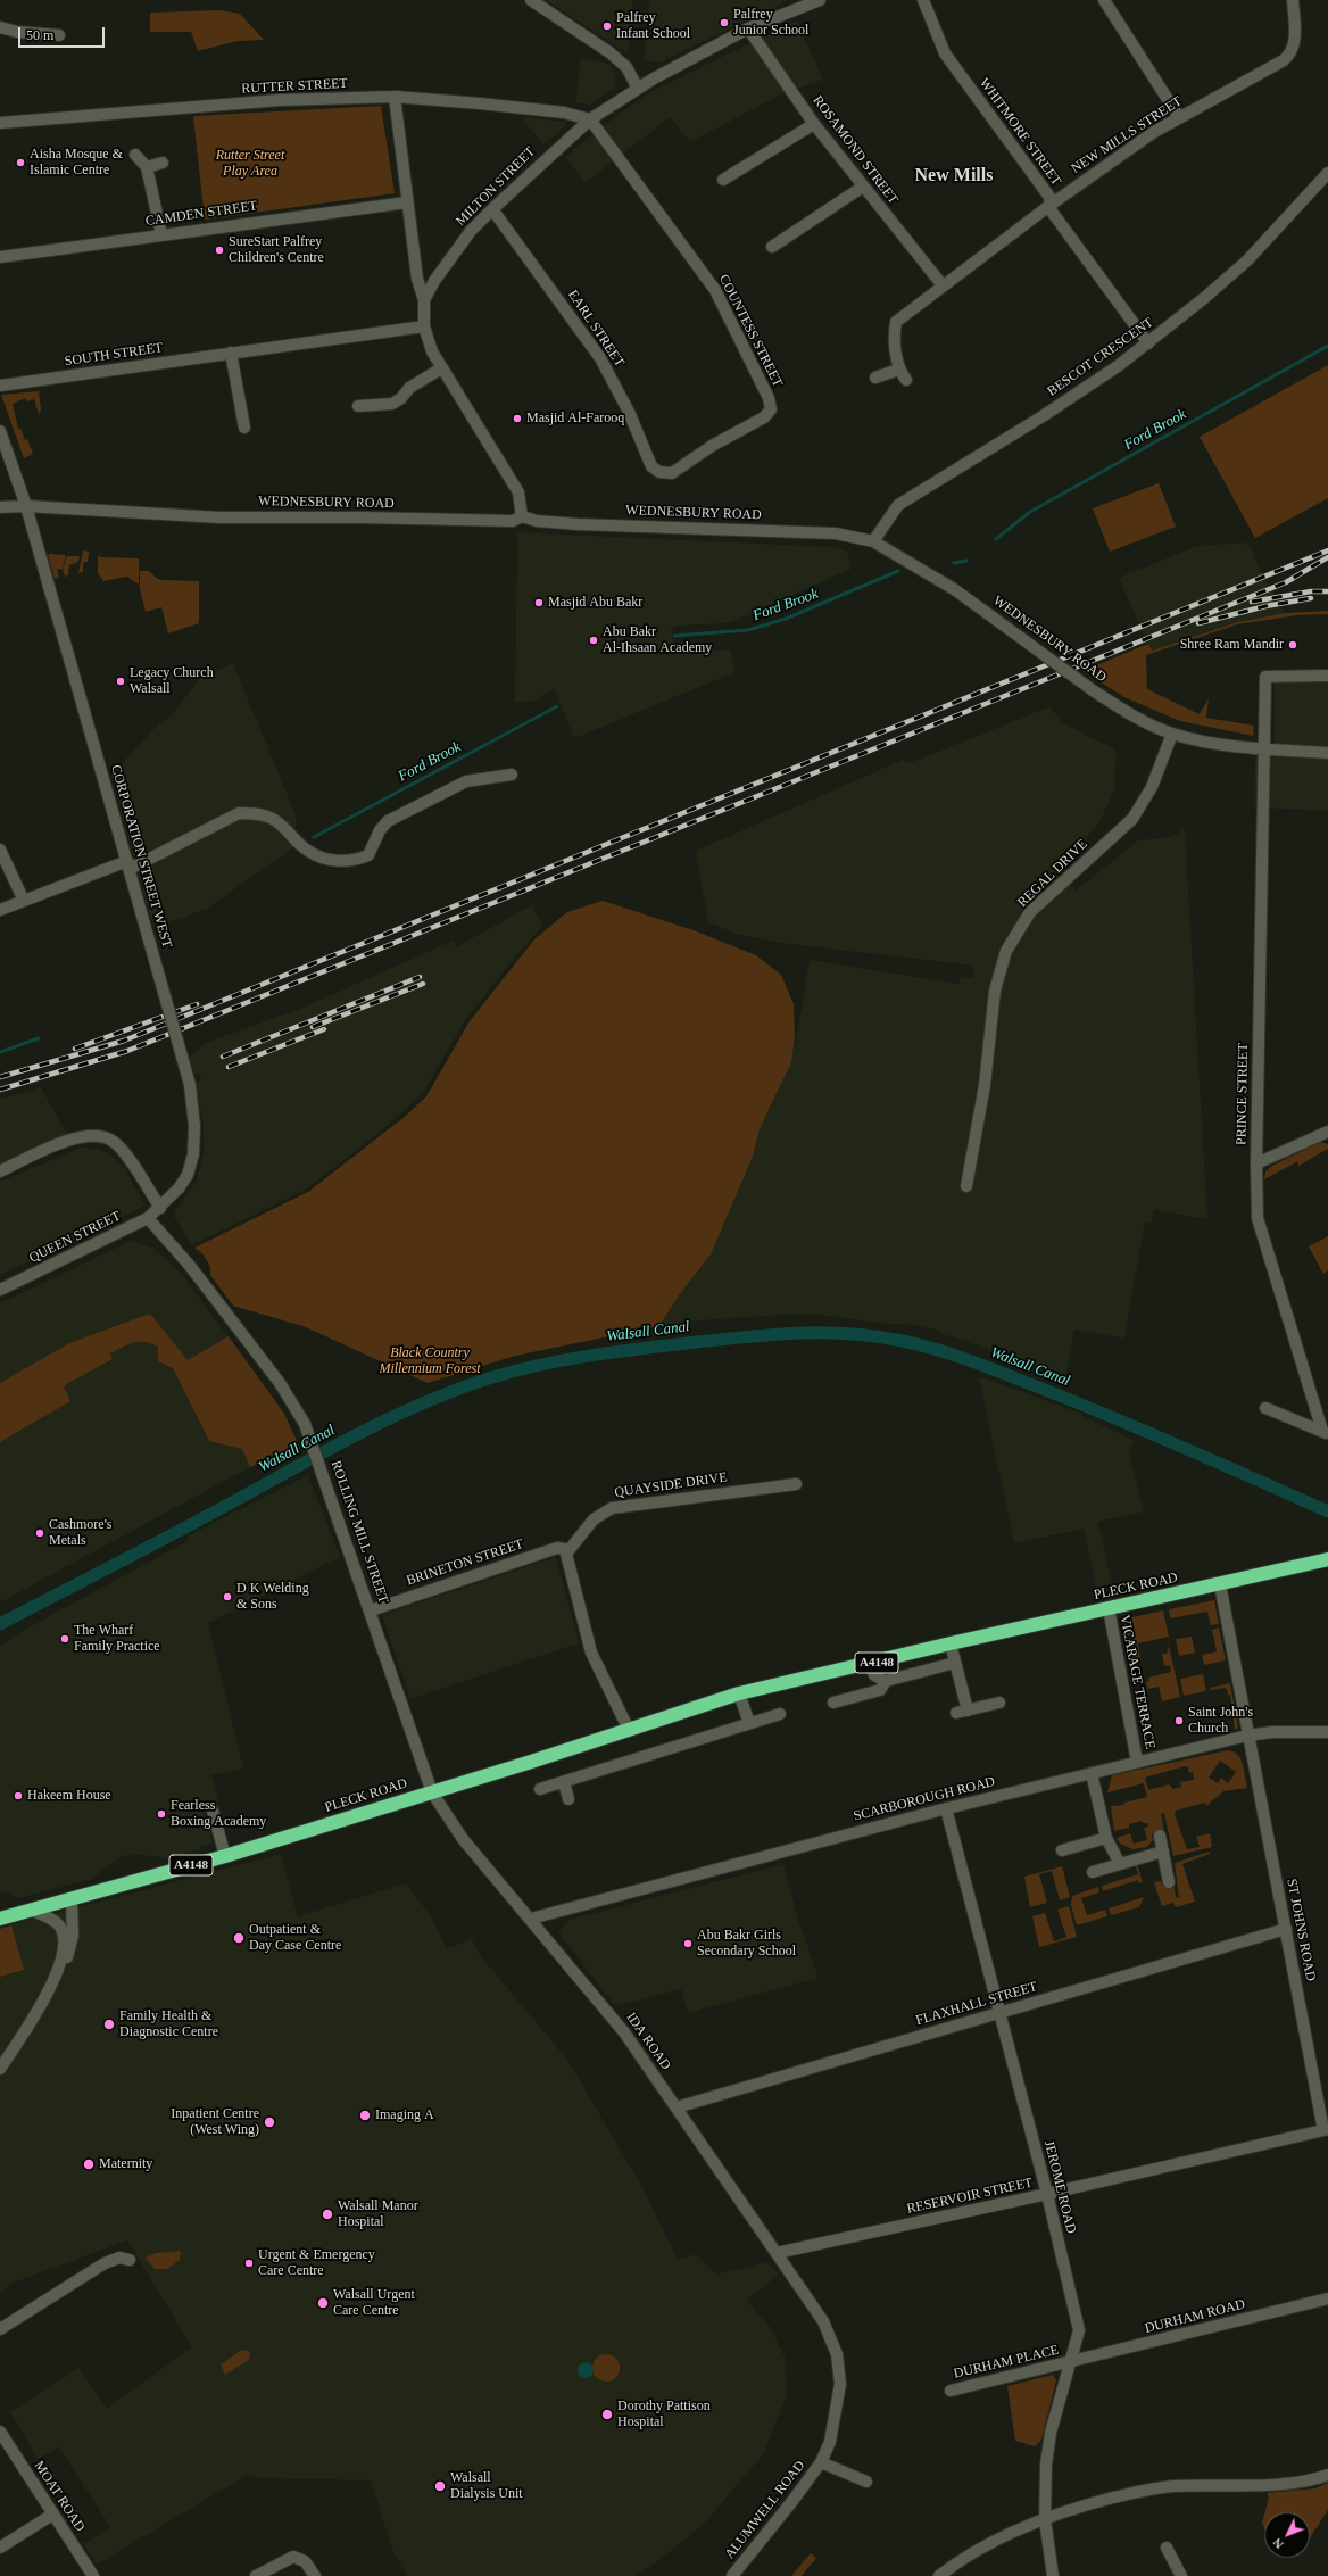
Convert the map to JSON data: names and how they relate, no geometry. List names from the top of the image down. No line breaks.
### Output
{"streets":{"highway":["PLECK ROAD","A4148"],"street":["RUTTER STREET","WHITMORE STREET","NEW MILLS STREET","ROSAMOND STREET","MILTON STREET","CAMDEN STREET","EARL STREET","COUNTESS STREET","SOUTH STREET","BESCOT CRESCENT","WEDNESBURY ROAD","CORPORATION STREET WEST","REGAL DRIVE","PRINCE STREET","QUEEN STREET","QUAYSIDE DRIVE","ROLLING MILL STREET","BRINETON STREET","VICARAGE TERRACE","SCARBOROUGH ROAD","ST JOHNS ROAD","FLAXHALL STREET","IDA ROAD","JEROME ROAD","RESERVOIR STREET","DURHAM ROAD","DURHAM PLACE","MOAT ROAD","ALUMWELL ROAD"]},"crossings":[["RUTTER STREET","MILTON STREET"],["RUTTER STREET","COUNTESS STREET"],["WHITMORE STREET","NEW MILLS STREET"],["WHITMORE STREET","BESCOT CRESCENT"],["NEW MILLS STREET","ROSAMOND STREET"],["ROSAMOND STREET","MILTON STREET"],["MILTON STREET","EARL STREET"],["MILTON STREET","COUNTESS STREET"],["MILTON STREET","SOUTH STREET"],["MILTON STREET","WEDNESBURY ROAD"],["EARL STREET","COUNTESS STREET"],["BESCOT CRESCENT","WEDNESBURY ROAD"],["WEDNESBURY ROAD","CORPORATION STREET WEST"],["WEDNESBURY ROAD","REGAL DRIVE"],["WEDNESBURY ROAD","PRINCE STREET"],["CORPORATION STREET WEST","QUEEN STREET"],["QUEEN STREET","ROLLING MILL STREET"],["QUAYSIDE DRIVE","BRINETON STREET"],["ROLLING MILL STREET","BRINETON STREET"],["ROLLING MILL STREET","PLECK ROAD"],["ROLLING MILL STREET","IDA ROAD"],["PLECK ROAD","VICARAGE TERRACE"],["PLECK ROAD","ST JOHNS ROAD"],["PLECK ROAD","IDA ROAD"],["VICARAGE TERRACE","SCARBOROUGH ROAD"],["SCARBOROUGH ROAD","ST JOHNS ROAD"],["SCARBOROUGH ROAD","IDA ROAD"],["SCARBOROUGH ROAD","JEROME ROAD"],["ST JOHNS ROAD","FLAXHALL STREET"],["ST JOHNS ROAD","RESERVOIR STREET"],["FLAXHALL STREET","IDA ROAD"],["FLAXHALL STREET","JEROME ROAD"],["IDA ROAD","RESERVOIR STREET"],["IDA ROAD","ALUMWELL ROAD"],["JEROME ROAD","RESERVOIR STREET"],["JEROME ROAD","DURHAM ROAD"],["JEROME ROAD","DURHAM PLACE"],["DURHAM ROAD","DURHAM PLACE"]],"districts":["New Mills"],"water":["Ford Brook","Walsall Canal"],"parks":["Rutter Street Play Area","Black Country Millennium Forest"],"places":["Palfrey Junior School","Palfrey Infant School","Aisha Mosque & Islamic Centre","SureStart Palfrey Children's Centre","Masjid Al-Farooq","Masjid Abu Bakr","Abu Bakr Al-Ihsaan Academy","Shree Ram Mandir","Legacy Church Walsall","Cashmore's Metals","D K Welding & Sons","The Wharf Family Practice","Saint John's Church","Hakeem House","Fearless Boxing Academy","Outpatient & Day Case Centre","Abu Bakr Girls Secondary School","Family Health & Diagnostic Centre","Imaging A","Inpatient Centre (West Wing)","Maternity","Walsall Manor Hospital","Urgent & Emergency Care Centre","Walsall Urgent Care Centre","Dorothy Pattison Hospital","Walsall Dialysis Unit"],"scale_bar":"50 m","north":"bottom left"}
